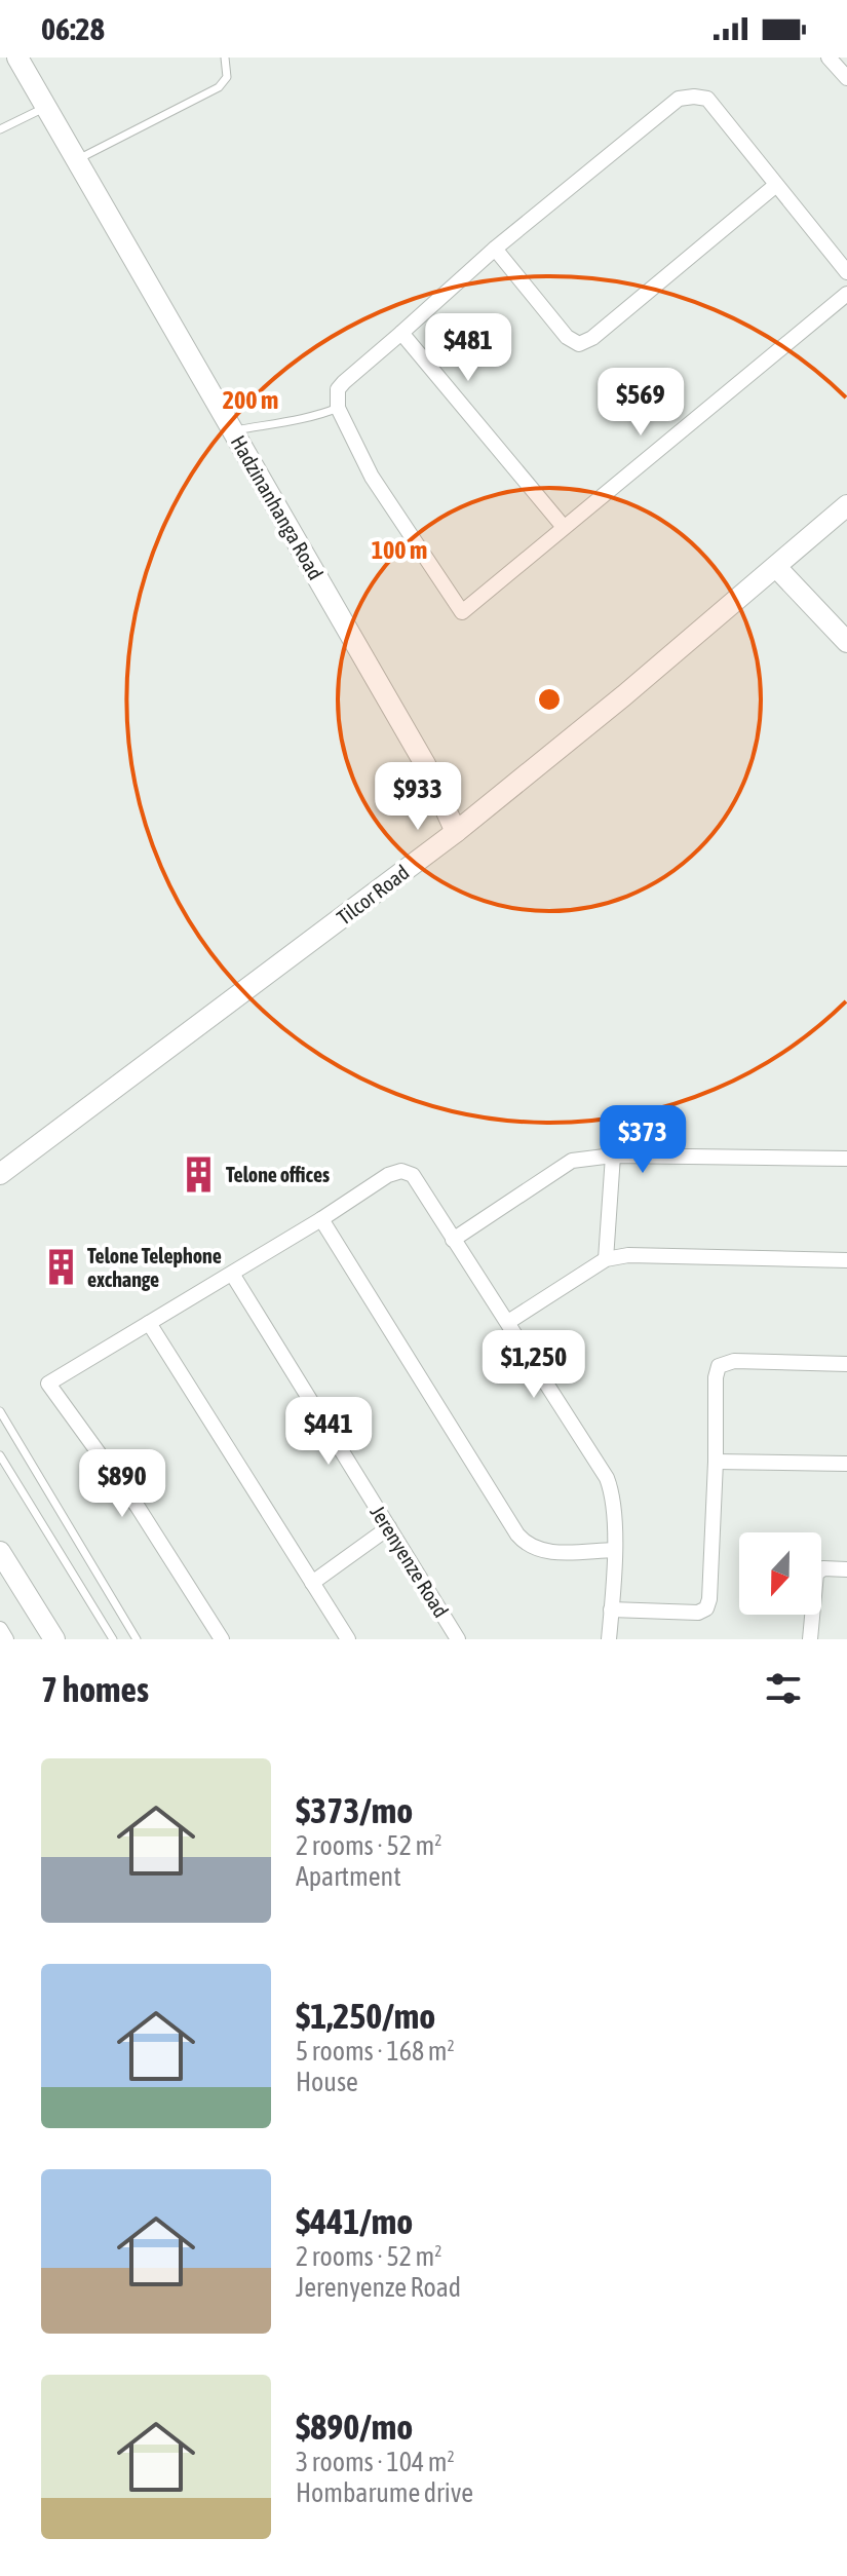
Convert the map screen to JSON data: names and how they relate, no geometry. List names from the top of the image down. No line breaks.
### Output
{"streets":{"street":["Hadzinanhanga Road","Tilcor Road","Jerenyenze Road"]},"crossings":[["Hadzinanhanga Road","Tilcor Road"]],"places":{"building":["Telone offices","Telone Telephone exchange"]},"north":"bottom","page":{"status":"06:28","price":["$481","$569","$933","$373","$1,250","$441","$890"],"heading":"7 homes","list":[{"name":"$373/mo","note":"2 rooms · 52 m² · Apartment"},{"name":"$1,250/mo","note":"5 rooms · 168 m² · House"},{"name":"$441/mo","note":"2 rooms · 52 m² · Jerenyenze Road"},{"name":"$890/mo","note":"3 rooms · 104 m² · Hombarume drive"}]},"rings":["200 m","100 m"]}
